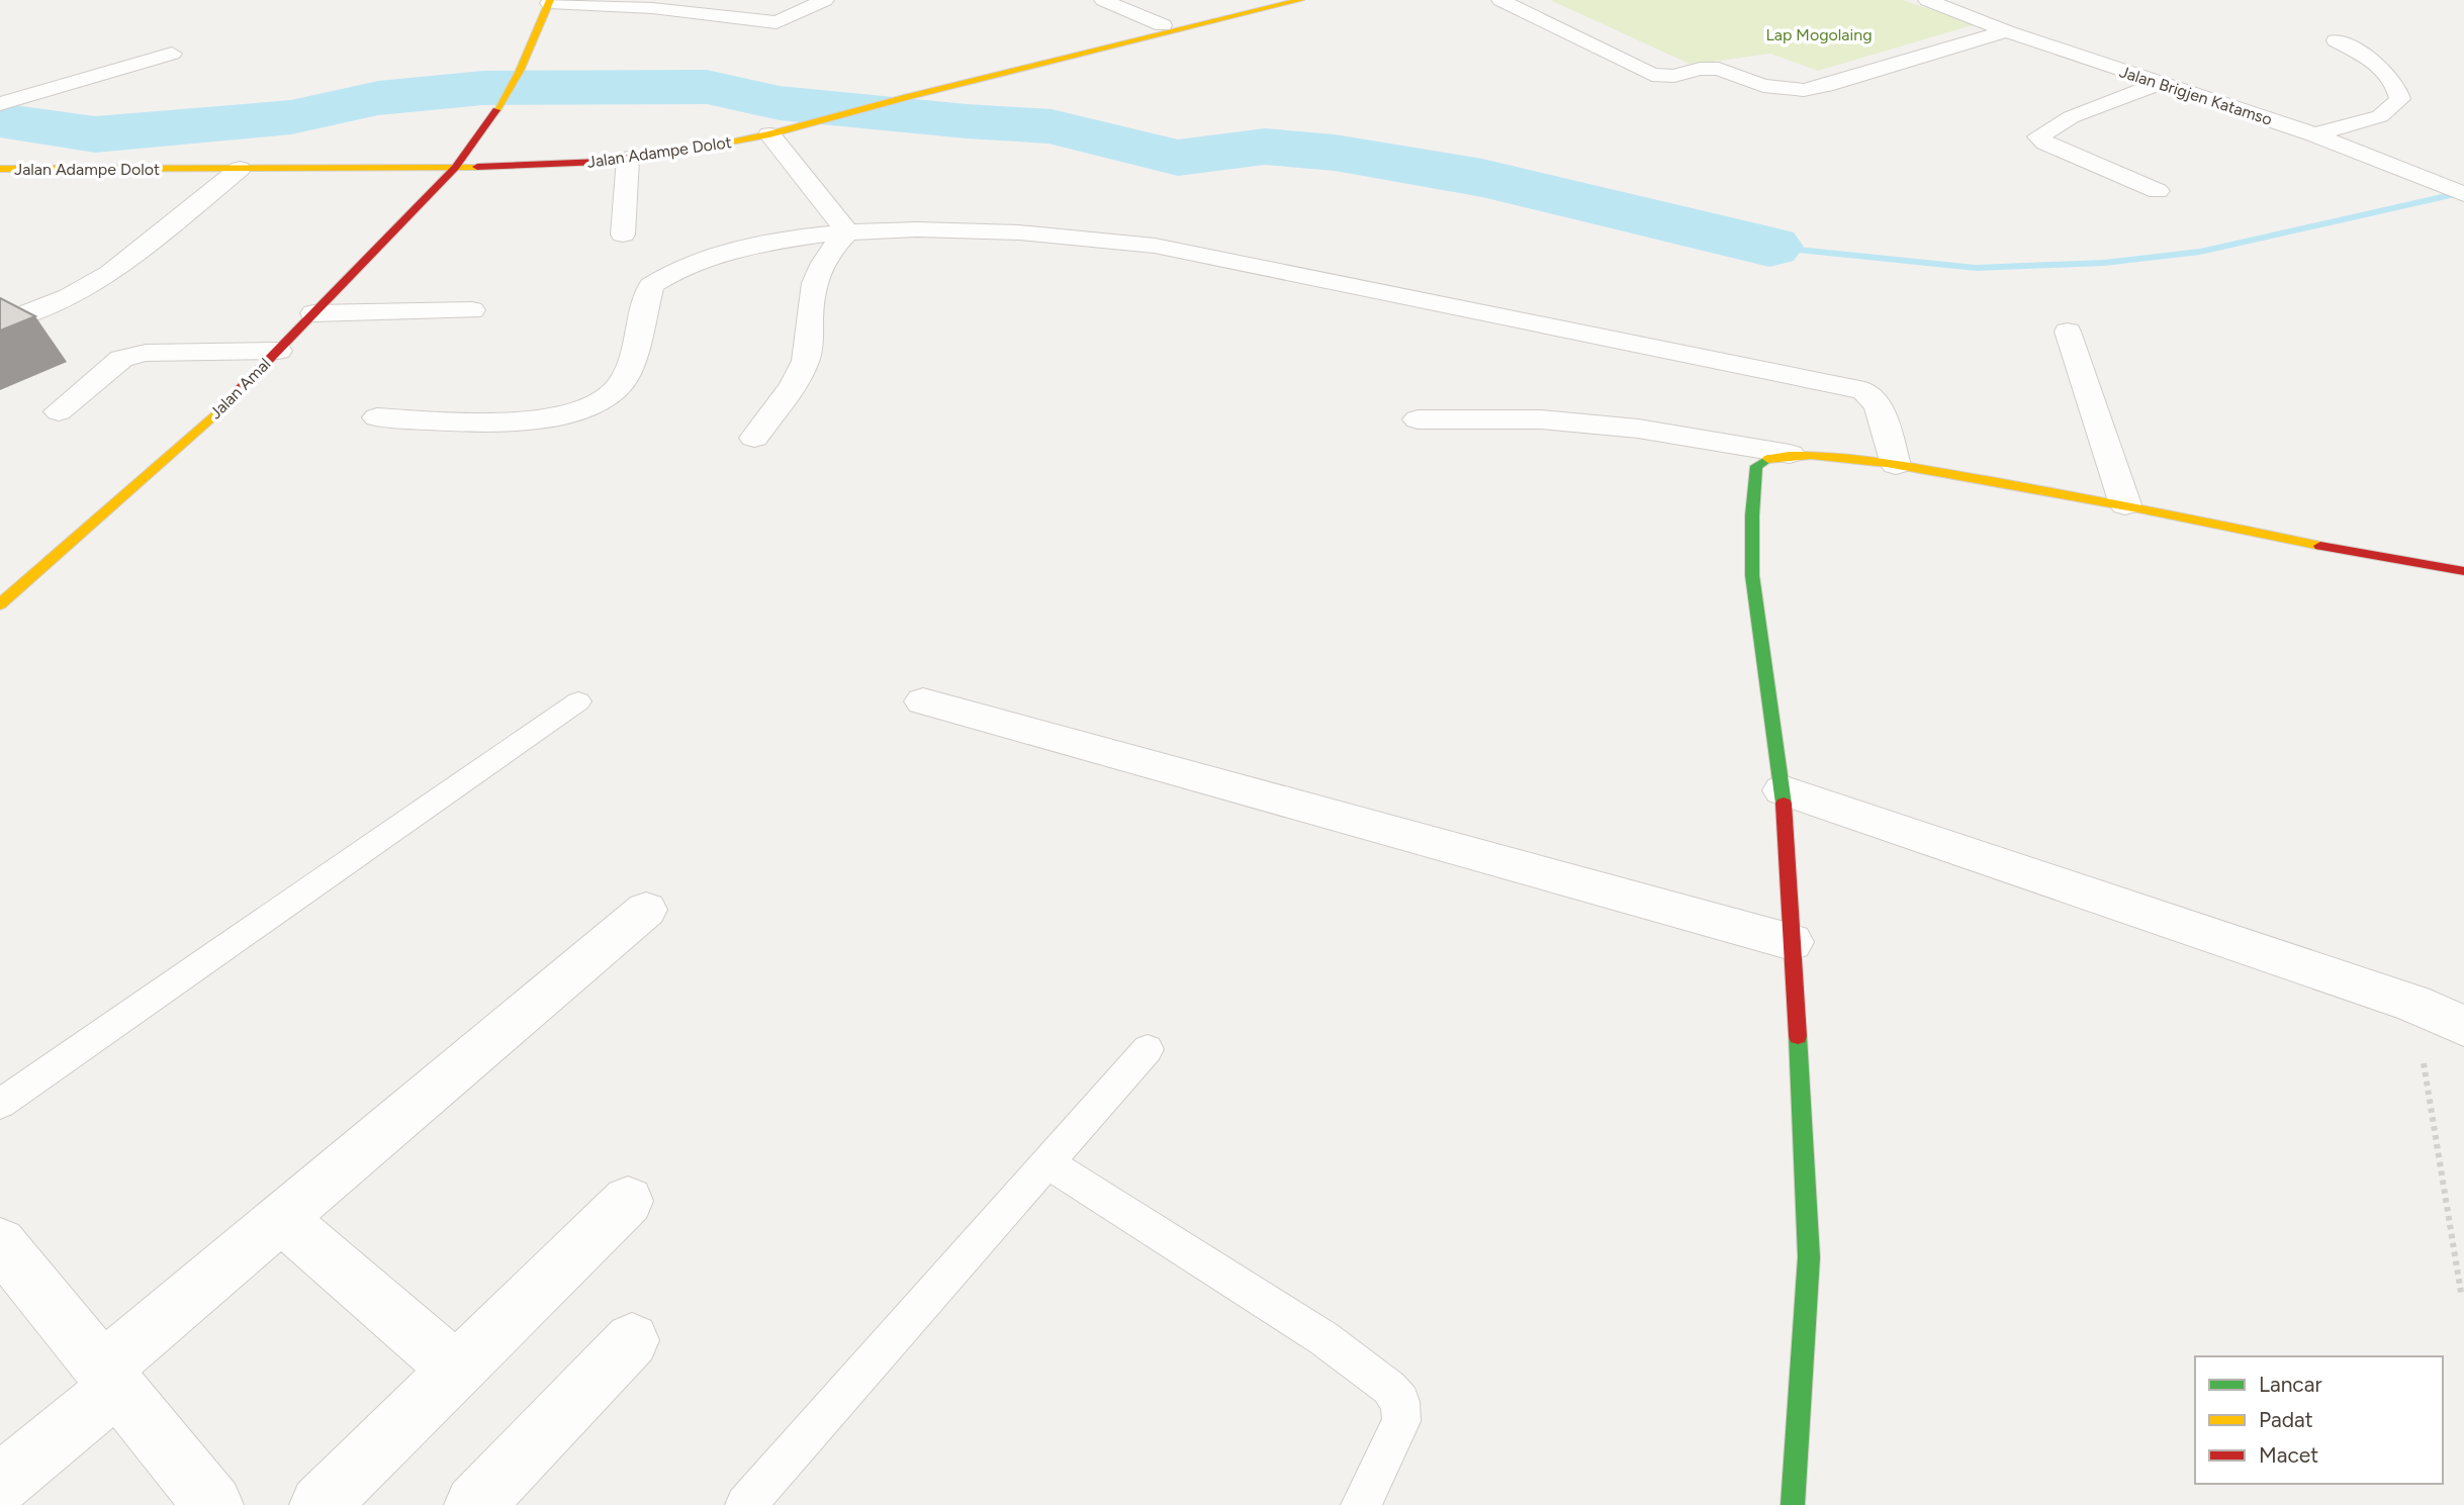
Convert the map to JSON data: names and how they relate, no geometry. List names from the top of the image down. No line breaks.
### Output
{"streets":{"main road":["Jalan Adampe Dolot","Jalan Amal"],"street":["Jalan Brigjen Katamso"]},"crossings":[["Jalan Adampe Dolot","Jalan Amal"]],"parks":["Lap Mogolaing"],"legend":["Lancar","Padat","Macet"]}
